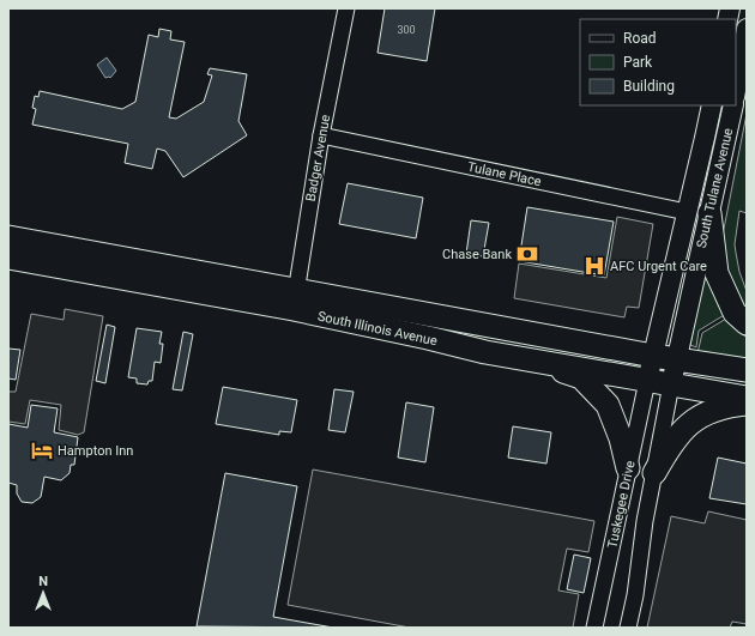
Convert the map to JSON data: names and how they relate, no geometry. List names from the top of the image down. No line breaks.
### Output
{"streets":{"highway":["South Illinois Avenue"],"main road":["South Tulane Avenue"],"street":["Badger Avenue","Tulane Place","Tuskegee Drive"]},"crossings":[["Badger Avenue","Tulane Place"],["Badger Avenue","South Illinois Avenue"],["Tulane Place","South Tulane Avenue"],["South Tulane Avenue","South Illinois Avenue"],["South Tulane Avenue","Tuskegee Drive"],["South Illinois Avenue","Tuskegee Drive"]],"places":{"bank":["Chase Bank"],"hospital":["AFC Urgent Care"],"hotel":["Hampton Inn"]},"house_numbers":["300"],"legend":["Road","Park","Building"],"north":"top"}
